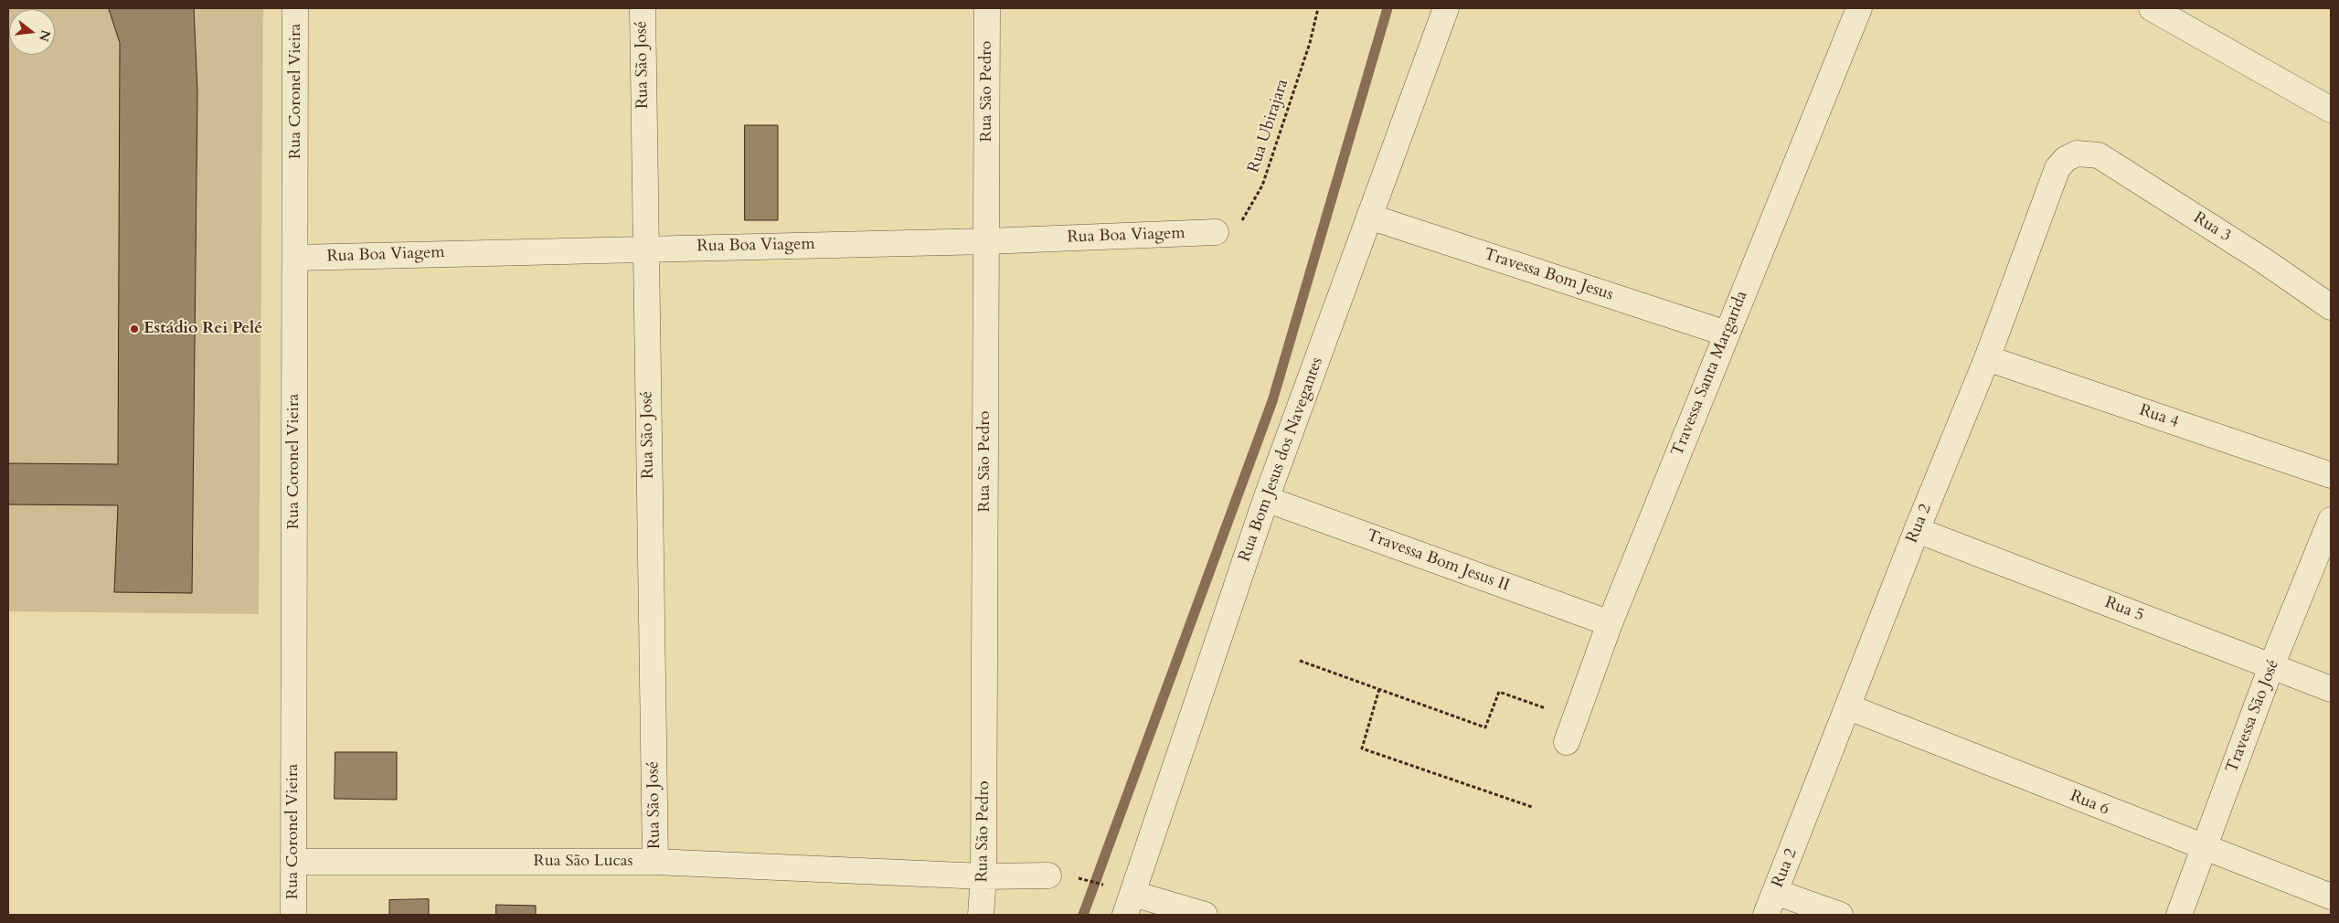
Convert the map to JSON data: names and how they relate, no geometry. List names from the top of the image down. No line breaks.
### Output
{"streets":{"street":["Rua São José","Rua Coronel Vieira","Rua São Pedro","Rua 3","Rua Boa Viagem","Travessa Bom Jesus","Travessa Santa Margarida","Rua 4","Rua Bom Jesus dos Navegantes","Rua 2","Travessa Bom Jesus II","Rua 5","Travessa São José","Rua 6","Rua São Lucas"],"path":["Rua Ubirajara"]},"crossings":[["Rua São José","Rua Boa Viagem"],["Rua São José","Rua São Lucas"],["Rua Coronel Vieira","Rua Boa Viagem"],["Rua Coronel Vieira","Rua São Lucas"],["Rua São Pedro","Rua Boa Viagem"],["Rua São Pedro","Rua São Lucas"],["Rua Ubirajara","Rua Boa Viagem"],["Rua 3","Rua 2"],["Travessa Bom Jesus","Travessa Santa Margarida"],["Travessa Bom Jesus","Rua Bom Jesus dos Navegantes"],["Travessa Santa Margarida","Travessa Bom Jesus II"],["Rua 4","Rua 2"],["Rua Bom Jesus dos Navegantes","Travessa Bom Jesus II"],["Rua 2","Rua 5"],["Rua 2","Rua 6"],["Rua 5","Travessa São José"],["Travessa São José","Rua 6"]],"places":["Estádio Rei Pelé"],"north":"right"}
